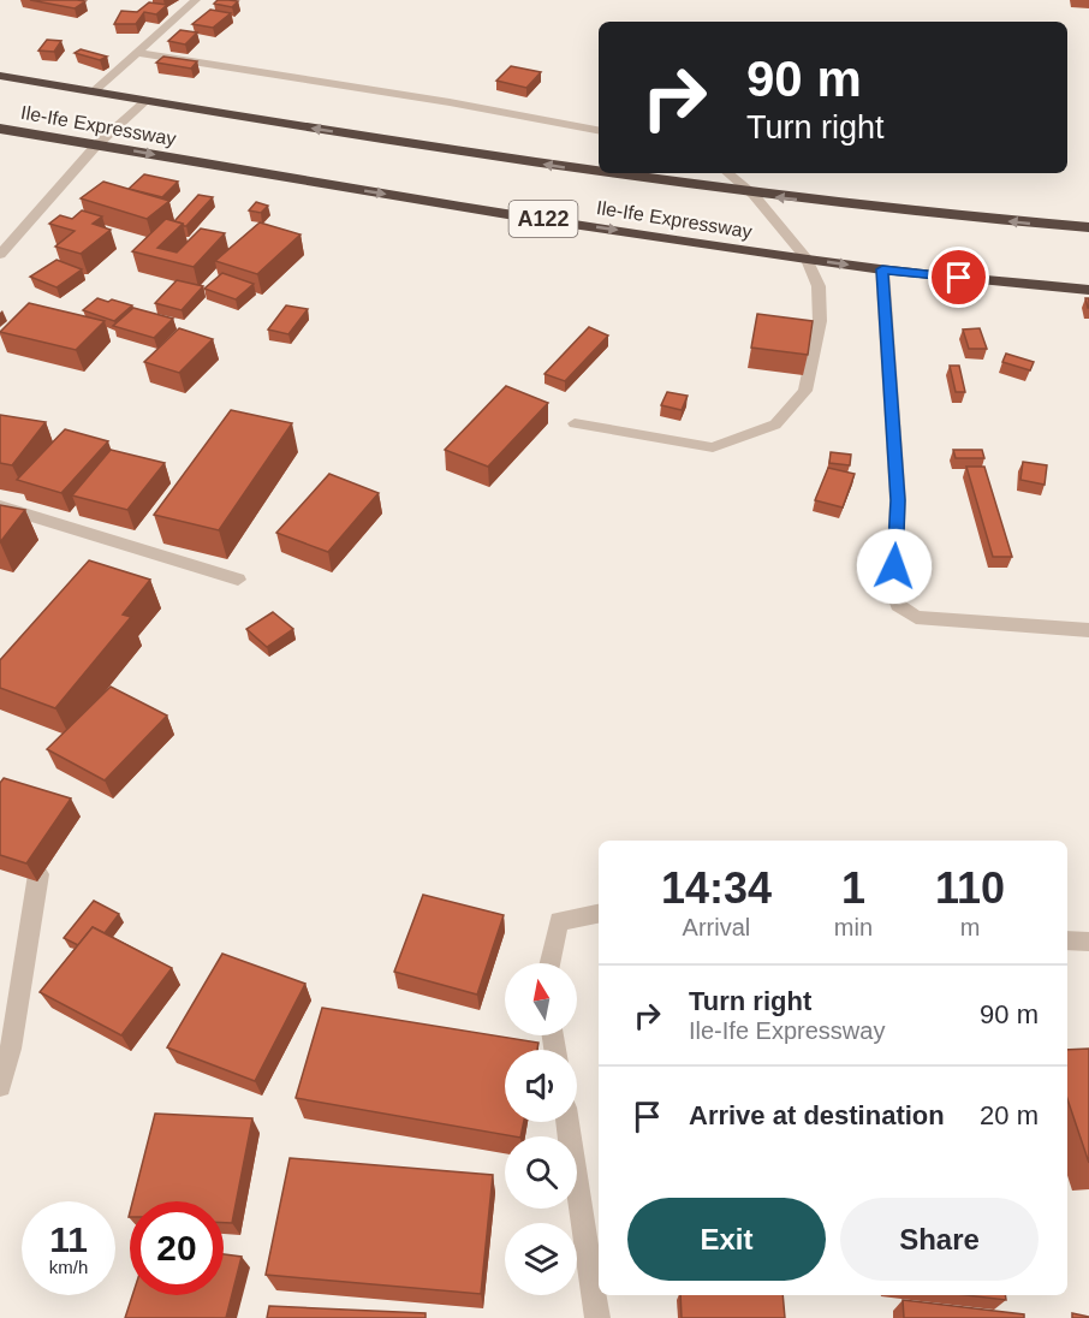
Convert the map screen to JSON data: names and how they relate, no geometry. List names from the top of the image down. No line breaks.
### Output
{"streets":{"highway":["Ile-Ife Expressway","A122"]},"north":"top","page":{"turn":["90 m","Turn right"],"eta":["14:34","Arrival","1","min","110","m"],"list":[{"name":"Turn right","note":"Ile-Ife Expressway","value":"90 m"},{"name":"Arrive at destination","value":"20 m"}],"buttons":["Exit","Share"],"speed":"11 km/h","limit":"20"}}
